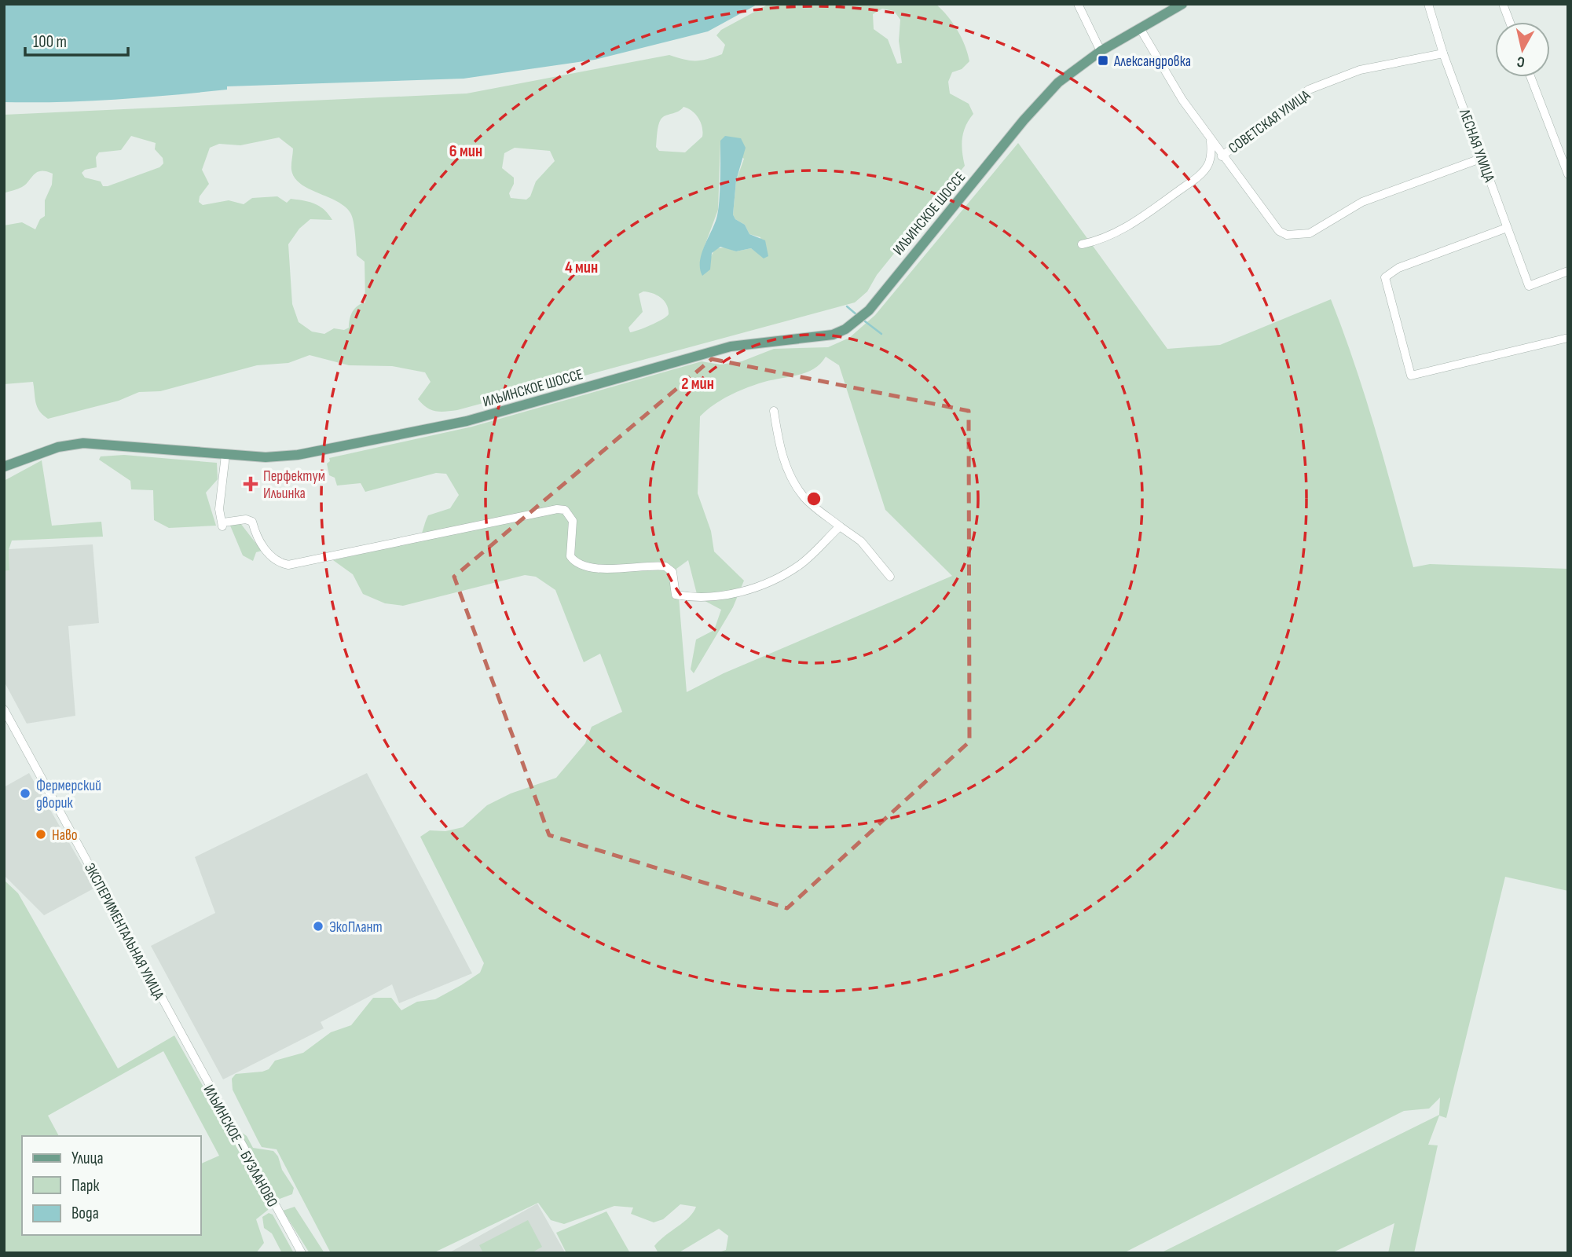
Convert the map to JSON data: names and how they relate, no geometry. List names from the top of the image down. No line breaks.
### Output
{"streets":{"main road":["ИЛЬИНСКОЕ ШОССЕ"],"street":["СОВЕТСКАЯ УЛИЦА","ЛЕСНАЯ УЛИЦА","ЭКСПЕРИМЕНТАЛЬНАЯ УЛИЦА","ИЛЬИНСКОЕ – БУЗЛАНОВО"]},"crossings":[["СОВЕТСКАЯ УЛИЦА","ЛЕСНАЯ УЛИЦА"],["ЭКСПЕРИМЕНТАЛЬНАЯ УЛИЦА","ИЛЬИНСКОЕ – БУЗЛАНОВО"]],"places":{"transit":["Александровка"],"health":["Перфектум Ильинка"],"other":["Фермерский дворик","Наво","ЭкоПлант"]},"legend":["Улица","Парк","Вода"],"scale_bar":"100 m","north":"bottom","rings":["6 мин","4 мин","2 мин"]}
